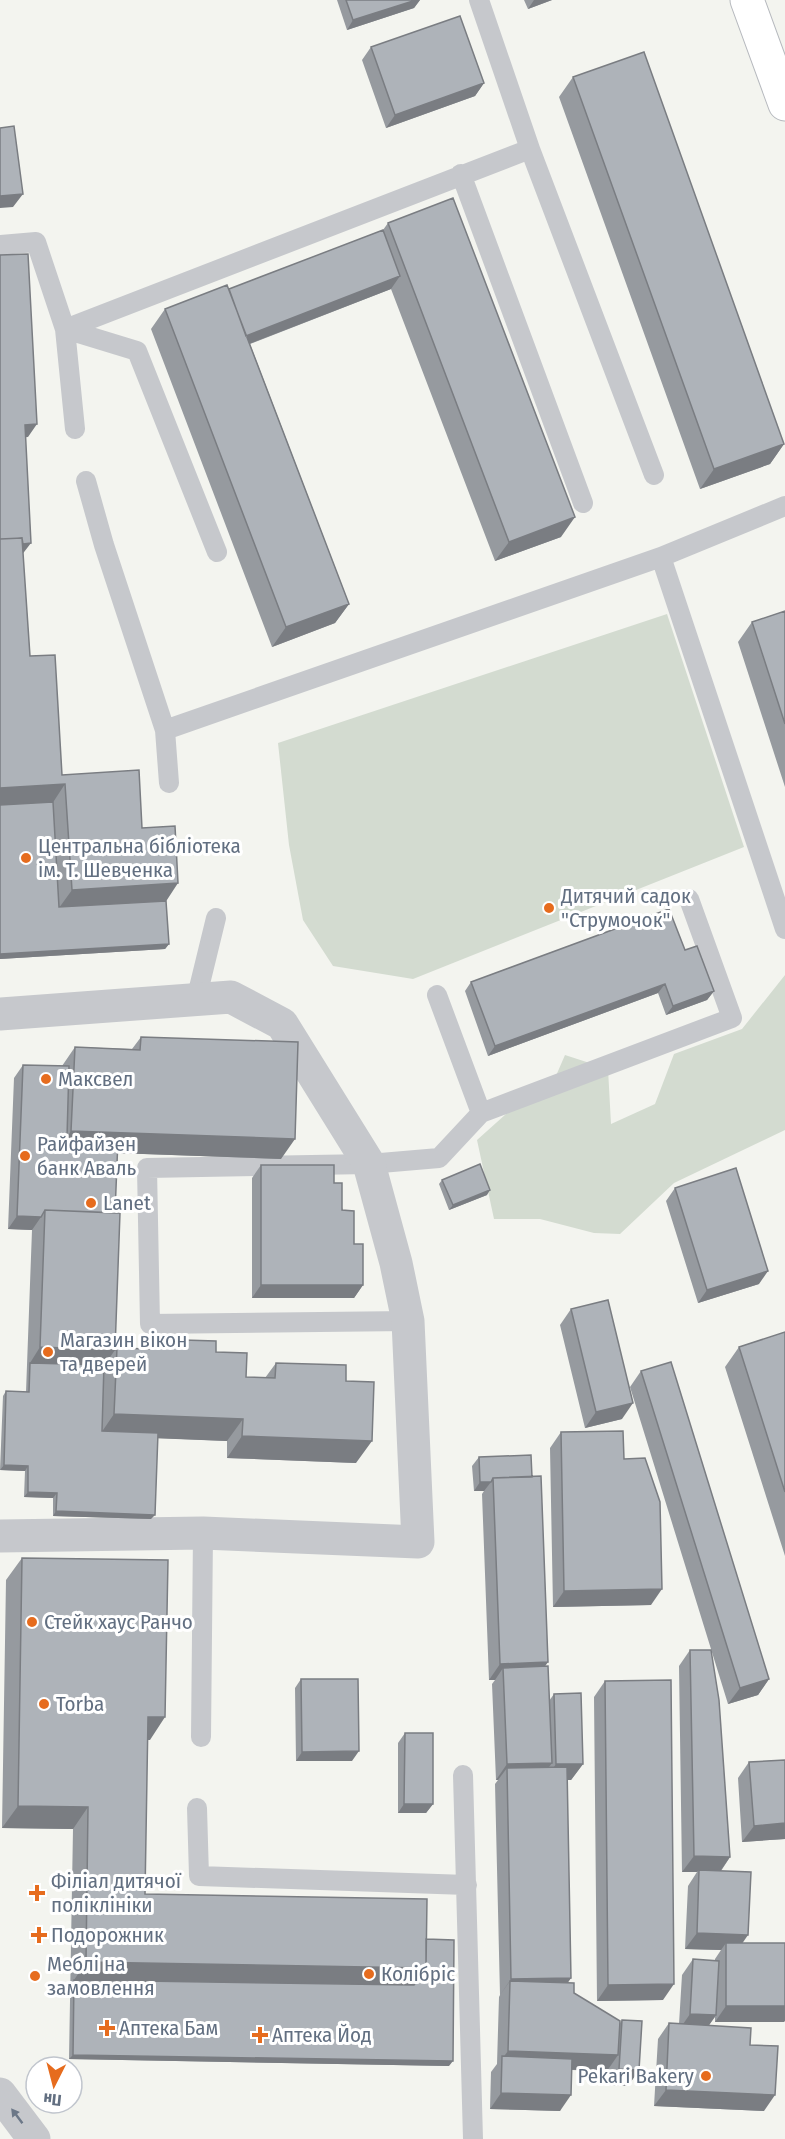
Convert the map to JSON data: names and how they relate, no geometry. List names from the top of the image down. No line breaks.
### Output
{"places":{"other":["Центральна бібліотека ім. Т. Шевченка","Дитячий садок \"Струмочок\"","Максвел","Райфайзен банк Аваль","Lanet","Магазин вікон та дверей","Стейк хаус Ранчо","Torba","Колібріс","Меблі на замовлення","Pekari Bakery"],"health":["Філіал дитячої поліклініки","Подорожник","Аптека Бам","Аптека Йод"]},"north":"bottom"}
